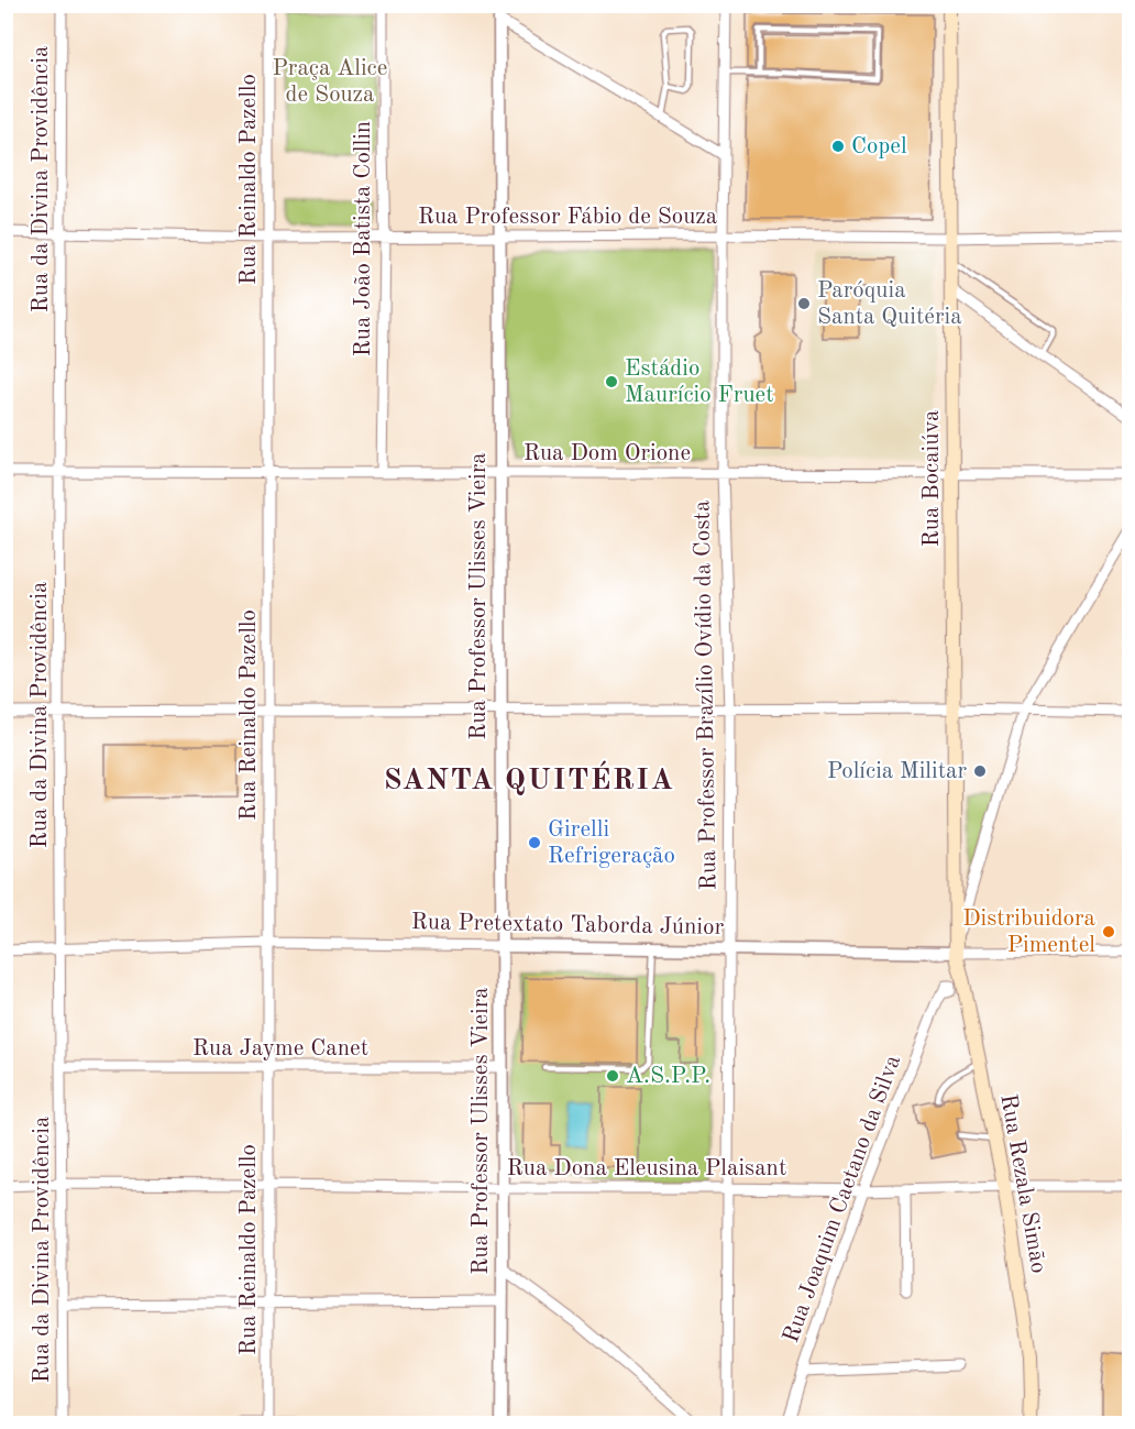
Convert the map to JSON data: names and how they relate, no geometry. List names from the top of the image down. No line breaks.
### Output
{"streets":{"main road":["Rua Bocaiúva","Rua Rezala Simão"],"street":["Rua da Divina Providência","Rua Reinaldo Pazello","Rua Professor Fábio de Souza","Rua João Batista Collin","Rua Dom Orione","Rua Professor Ulisses Vieira","Rua Professor Brazílio Ovídio da Costa","Rua Pretextato Taborda Júnior","Rua Jayme Canet","Rua Dona Eleusina Plaisant","Rua Joaquim Caetano da Silva"]},"crossings":[["Rua da Divina Providência","Rua Professor Fábio de Souza"],["Rua da Divina Providência","Rua Dom Orione"],["Rua da Divina Providência","Rua Pretextato Taborda Júnior"],["Rua da Divina Providência","Rua Jayme Canet"],["Rua da Divina Providência","Rua Dona Eleusina Plaisant"],["Rua Reinaldo Pazello","Rua Professor Fábio de Souza"],["Rua Reinaldo Pazello","Rua Dom Orione"],["Rua Reinaldo Pazello","Rua Pretextato Taborda Júnior"],["Rua Reinaldo Pazello","Rua Jayme Canet"],["Rua Reinaldo Pazello","Rua Dona Eleusina Plaisant"],["Rua Professor Fábio de Souza","Rua João Batista Collin"],["Rua Professor Fábio de Souza","Rua Bocaiúva"],["Rua Professor Fábio de Souza","Rua Professor Ulisses Vieira"],["Rua Professor Fábio de Souza","Rua Professor Brazílio Ovídio da Costa"],["Rua João Batista Collin","Rua Dom Orione"],["Rua Dom Orione","Rua Bocaiúva"],["Rua Dom Orione","Rua Professor Ulisses Vieira"],["Rua Dom Orione","Rua Professor Brazílio Ovídio da Costa"],["Rua Bocaiúva","Rua Pretextato Taborda Júnior"],["Rua Bocaiúva","Rua Rezala Simão"],["Rua Professor Ulisses Vieira","Rua Pretextato Taborda Júnior"],["Rua Professor Ulisses Vieira","Rua Jayme Canet"],["Rua Professor Ulisses Vieira","Rua Dona Eleusina Plaisant"],["Rua Professor Brazílio Ovídio da Costa","Rua Pretextato Taborda Júnior"],["Rua Professor Brazílio Ovídio da Costa","Rua Dona Eleusina Plaisant"],["Rua Pretextato Taborda Júnior","Rua Rezala Simão"],["Rua Dona Eleusina Plaisant","Rua Rezala Simão"],["Rua Dona Eleusina Plaisant","Rua Joaquim Caetano da Silva"]],"districts":["SANTA QUITÉRIA"],"parks":["Praça Alice de Souza"],"places":["Copel","Paróquia Santa Quitéria","Estádio Maurício Fruet","Polícia Militar","Girelli Refrigeração","Distribuidora Pimentel","A.S.P.P."]}
